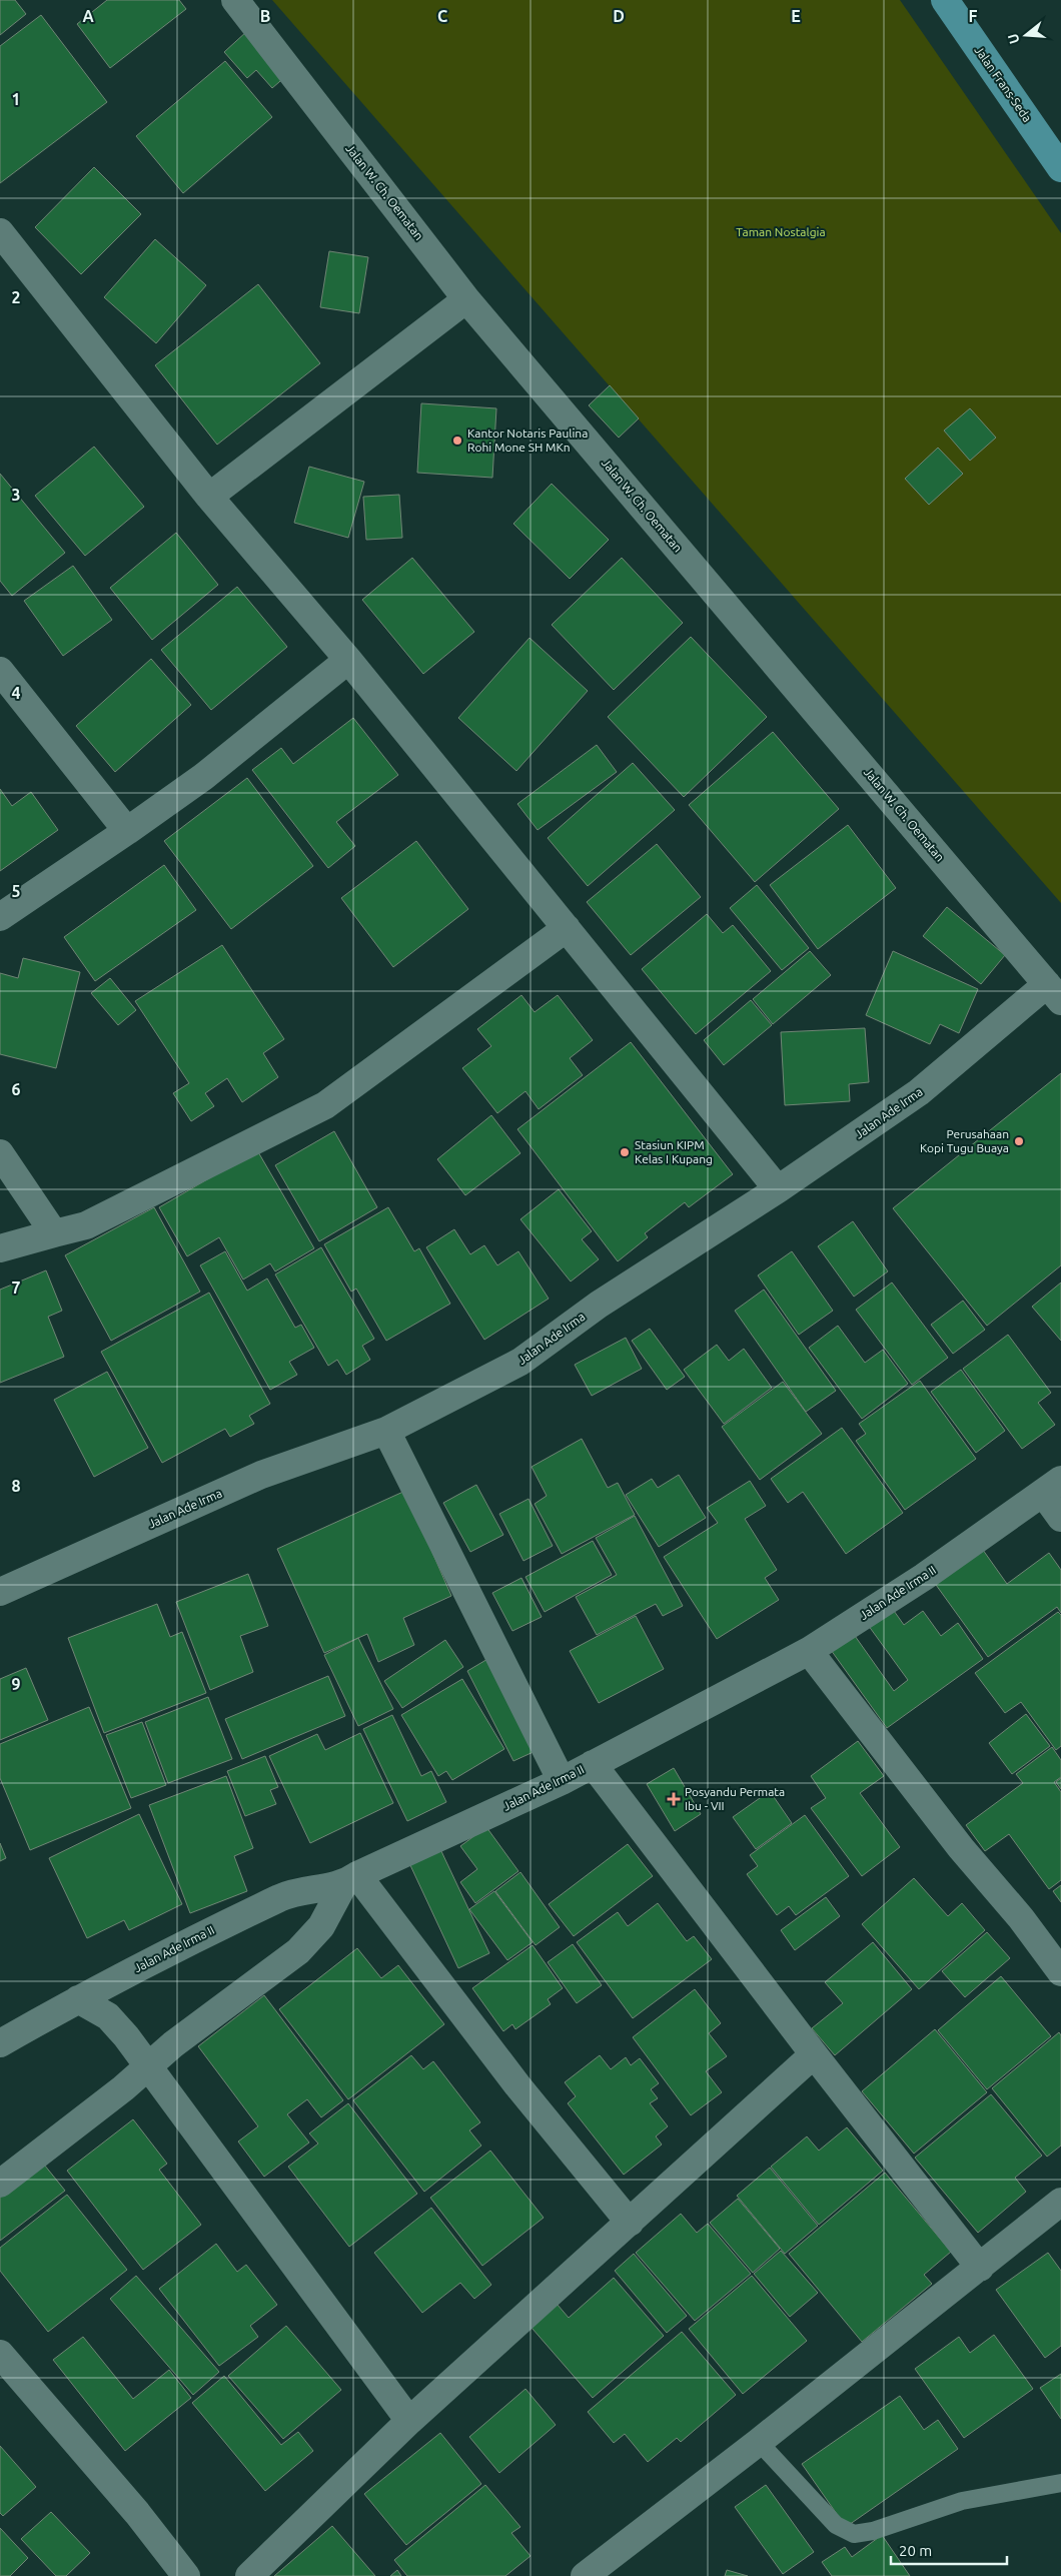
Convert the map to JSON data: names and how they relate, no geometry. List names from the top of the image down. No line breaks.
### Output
{"streets":{"main road":["Jalan Frans-Seda"],"street":["Jalan W. Ch. Oematan","Jalan Ade Irma","Jalan Ade Irma II"]},"crossings":[["Jalan W. Ch. Oematan","Jalan Ade Irma"]],"parks":["Taman Nostalgia"],"places":{"other":["Kantor Notaris Paulina Rohi Mone SH MKn","Perusahaan Kopi Tugu Buaya","Stasiun KIPM Kelas I Kupang"],"health":["Posyandu Permata Ibu - VII"]},"scale_bar":"20 m","north":"left","grid":{"columns":["A","B","C","D","E","F"],"rows":["1","2","3","4","5","6","7","8","9"]}}
